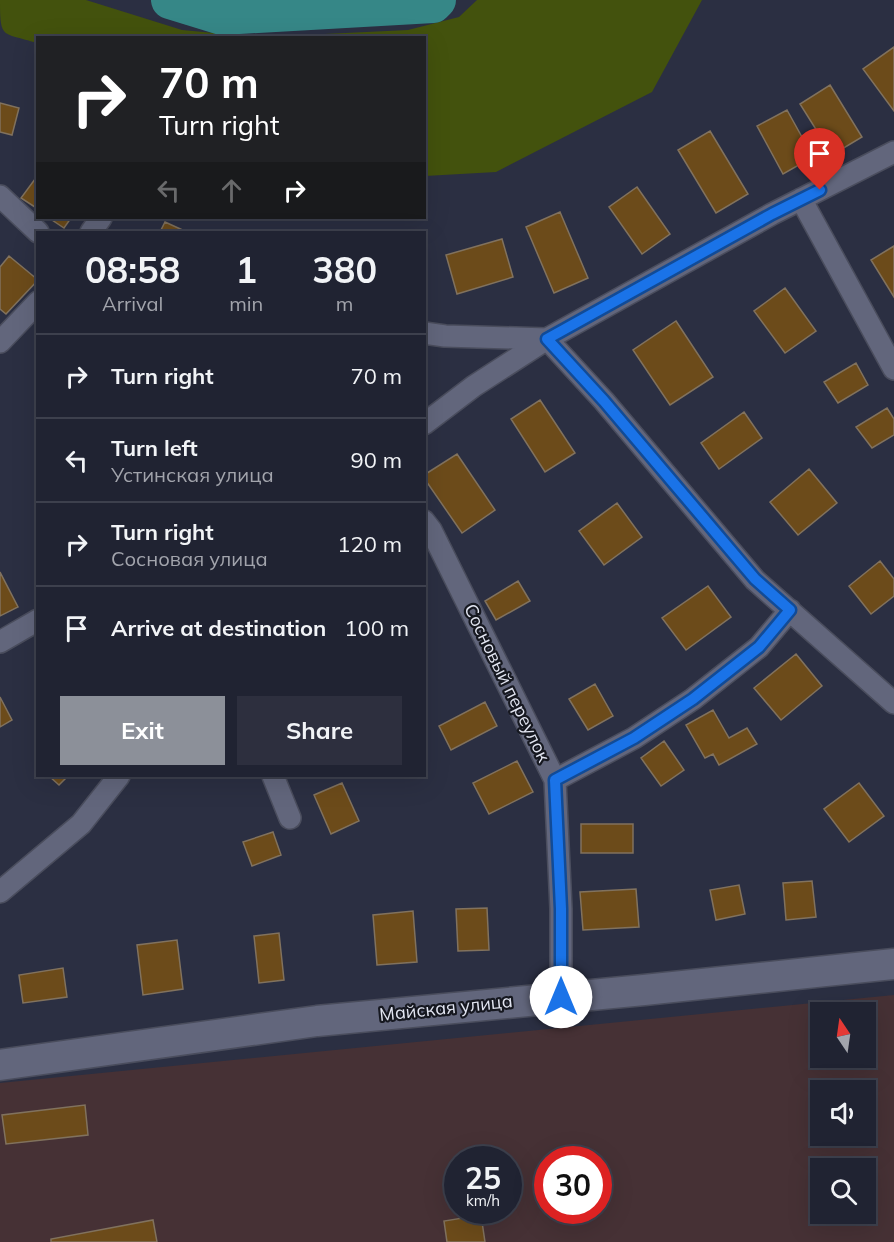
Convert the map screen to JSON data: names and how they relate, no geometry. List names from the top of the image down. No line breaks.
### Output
{"streets":{"street":["Сосновый переулок","Майская улица"]},"crossings":[["Сосновый переулок","Майская улица"]],"north":"top","page":{"turn":["70 m","Turn right"],"eta":["08:58","Arrival","1","min","380","m"],"list":[{"name":"Turn right","value":"70 m"},{"name":"Turn left","note":"Устинская улица","value":"90 m"},{"name":"Turn right","note":"Сосновая улица","value":"120 m"},{"name":"Arrive at destination","value":"100 m"}],"buttons":["Exit","Share"],"speed":"25 km/h","limit":"30"}}
